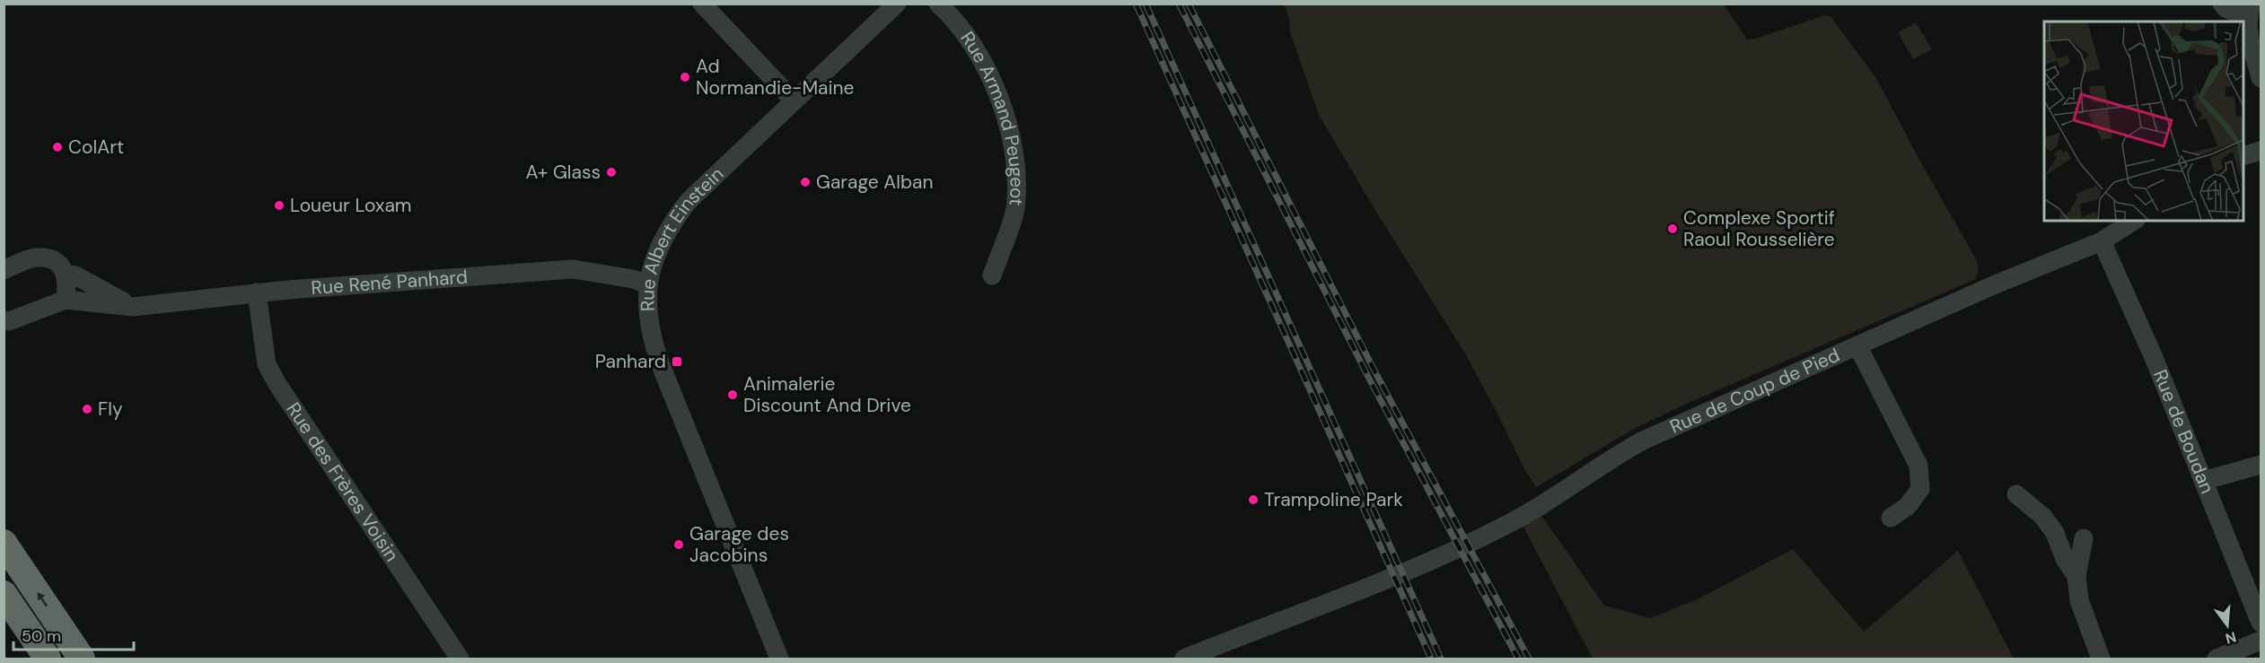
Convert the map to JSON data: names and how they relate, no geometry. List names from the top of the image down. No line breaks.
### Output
{"streets":{"street":["Rue Armand Peugeot","Rue Albert Einstein","Rue René Panhard","Rue de Coup de Pied","Rue de Boudan","Rue des Frères Voisin"]},"crossings":[["Rue Albert Einstein","Rue René Panhard"],["Rue René Panhard","Rue des Frères Voisin"],["Rue de Coup de Pied","Rue de Boudan"]],"places":{"other":["Ad Normandie-Maine","ColArt","A+ Glass","Garage Alban","Loueur Loxam","Complexe Sportif Raoul Rousselière","Animalerie Discount And Drive","Fly","Trampoline Park","Garage des Jacobins"],"transit":["Panhard"]},"scale_bar":"50 m","north":"bottom"}
